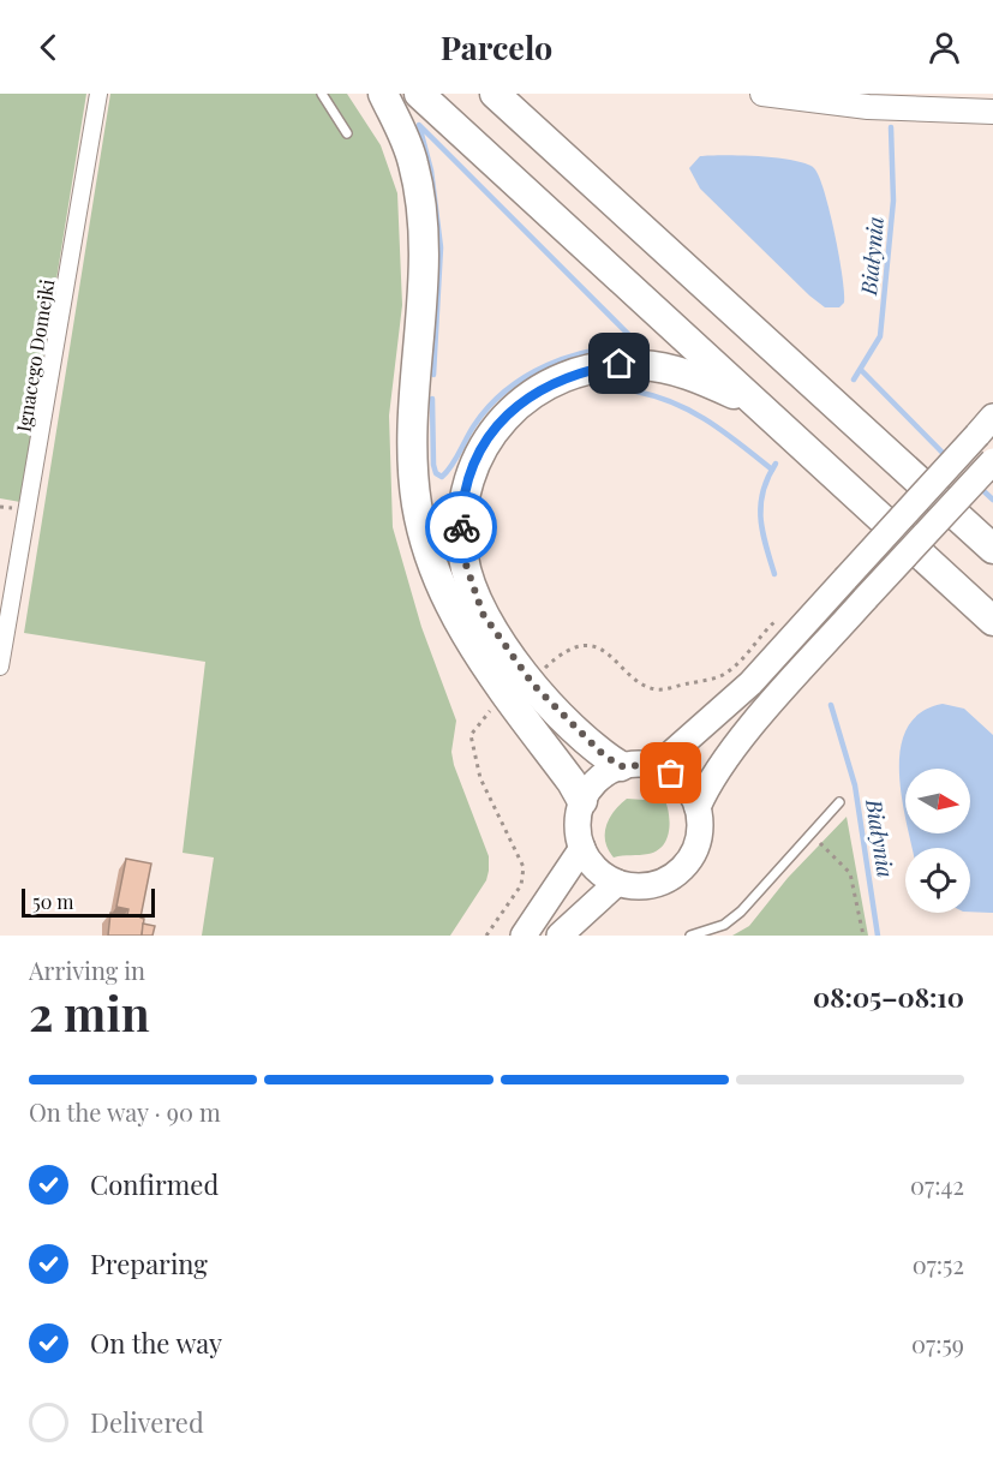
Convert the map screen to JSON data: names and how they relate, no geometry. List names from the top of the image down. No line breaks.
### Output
{"streets":{"street":["Ignacego Domejki"]},"water":["Białynia"],"scale_bar":"50 m","north":"right","page":{"header":"Parcelo","scale":"50 m","heading":["2 min","Arriving in","08:05–08:10"],"bar":"On the way · 90 m","list":[["Confirmed","07:42"],["Preparing","07:52"],["On the way","07:59"],"Delivered"]}}
